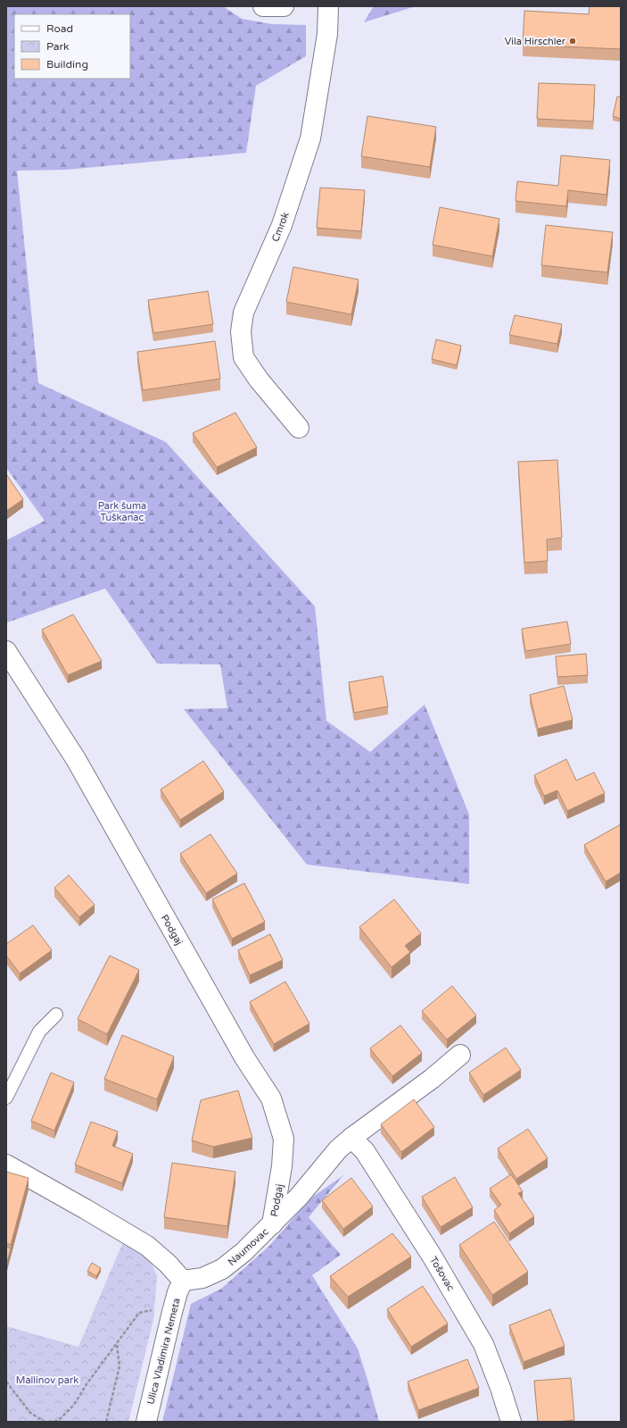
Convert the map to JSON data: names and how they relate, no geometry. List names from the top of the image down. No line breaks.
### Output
{"streets":{"street":["Cmrok","Podgaj","Naumovac","Tošovac","Ulica Vladimira Nemeta"]},"crossings":[["Podgaj","Naumovac"],["Naumovac","Tošovac"],["Naumovac","Ulica Vladimira Nemeta"]],"parks":["Park šuma Tuškanac","Mallinov park"],"places":["Vila Hirschler"],"legend":["Road","Park","Building"]}
